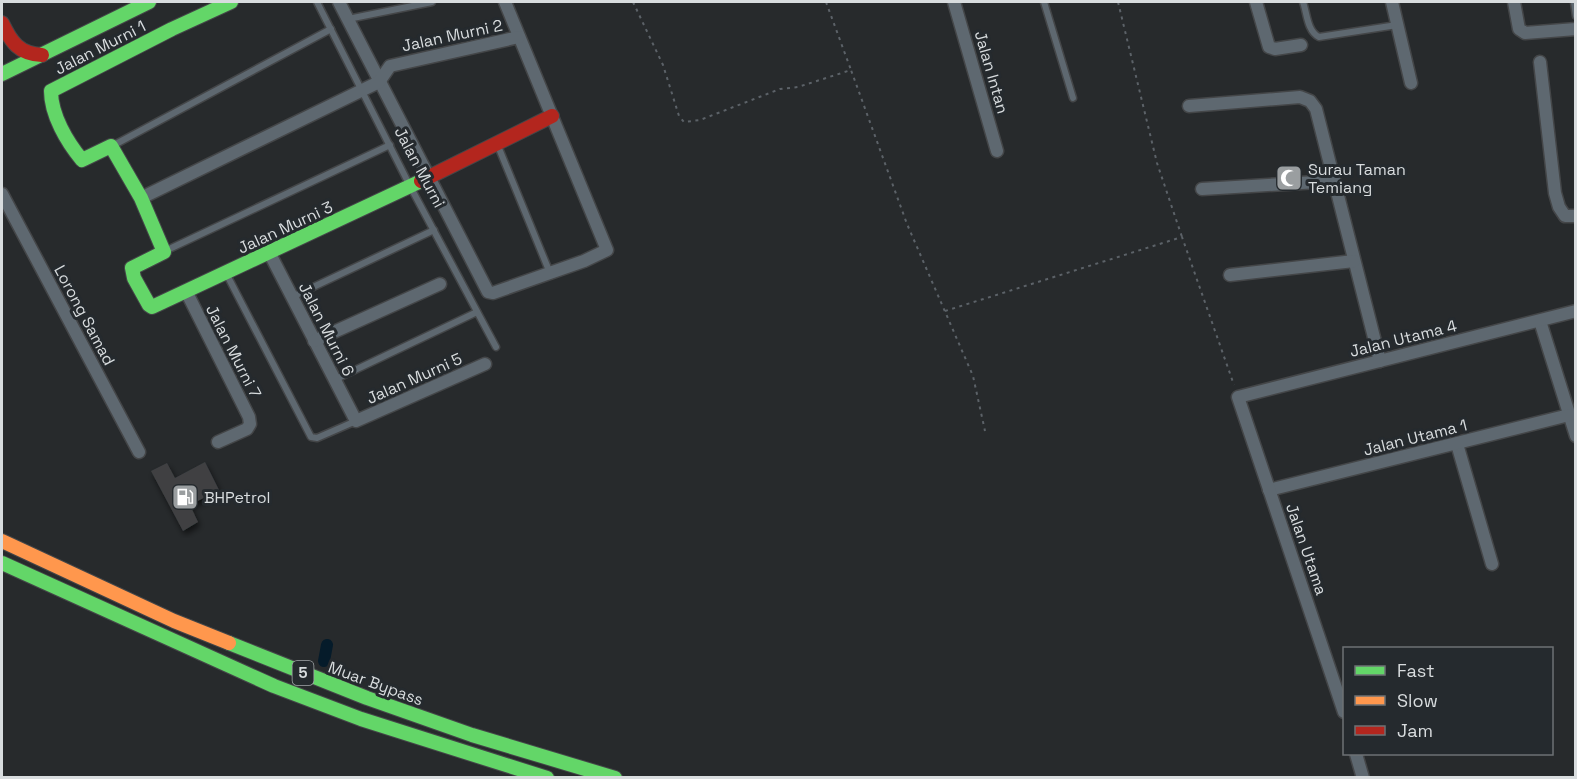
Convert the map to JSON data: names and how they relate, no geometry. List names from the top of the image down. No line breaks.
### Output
{"streets":{"main road":["Jalan Murni 1","Jalan Murni 3","5","Muar Bypass"],"street":["Jalan Murni 2","Jalan Intan","Jalan Murni","Lorong Samad","Jalan Murni 6","Jalan Utama 4","Jalan Murni 7","Jalan Murni 5","Jalan Utama 1","Jalan Utama"]},"crossings":[["Jalan Murni 2","Jalan Murni"],["Jalan Murni 2","Jalan Murni 3"],["Jalan Murni","Jalan Murni 3"],["Jalan Murni 3","Jalan Murni 6"],["Jalan Murni 3","Jalan Murni 7"],["Jalan Murni 6","Jalan Murni 5"],["Jalan Utama 4","Jalan Utama"],["Jalan Utama 1","Jalan Utama"]],"places":{"mosque":["Surau Taman Temiang"],"fuel station":["BHPetrol"]},"legend":["Fast","Slow","Jam"]}
